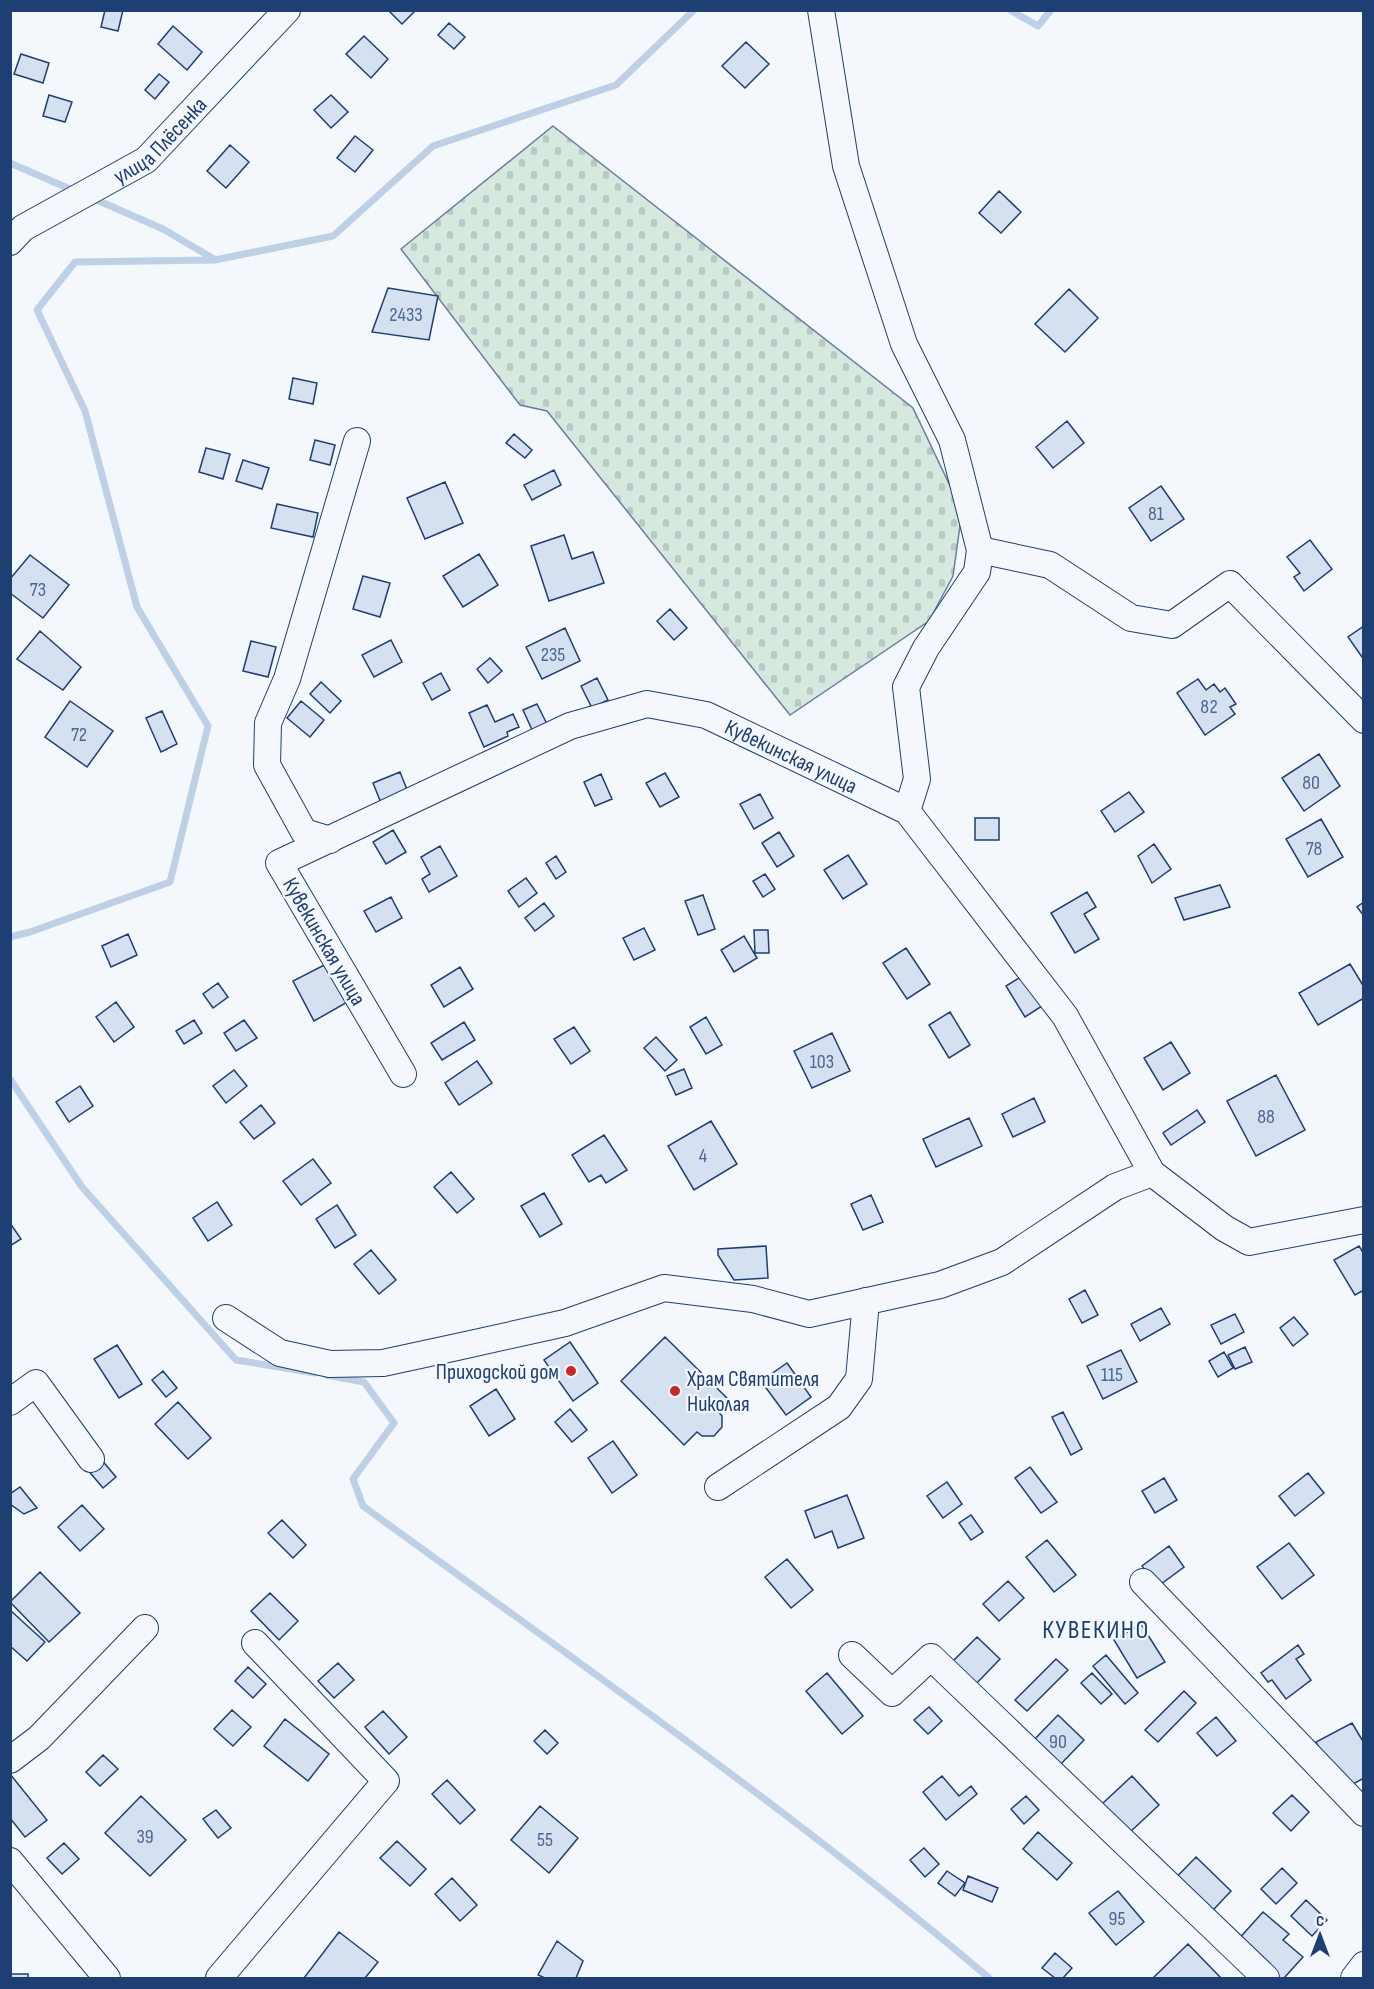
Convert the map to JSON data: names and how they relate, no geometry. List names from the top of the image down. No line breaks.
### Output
{"streets":{"street":["улица Плёсенка","Кувекинская улица"]},"districts":["КУВЕКИНО"],"places":["Приходской дом","Храм Святителя Николая"],"house_numbers":["2433","81","73","235","82","72","80","78","103","88","4","115","90","39","55","95"],"north":"top"}
